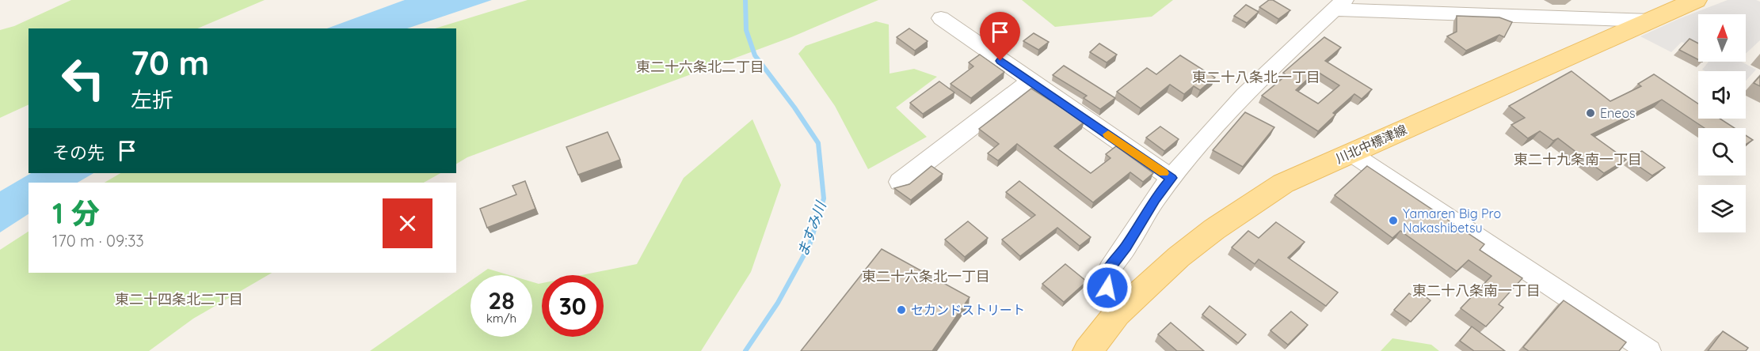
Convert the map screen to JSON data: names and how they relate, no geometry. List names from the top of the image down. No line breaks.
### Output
{"streets":{"main road":["川北中標津線"]},"districts":["東二十六条北二丁目","東二十八条北一丁目","東二十九条南一丁目","東二十六条北一丁目","東二十八条南一丁目","東二十四条北二丁目"],"water":["ますみ川"],"places":["Eneos","Yamaren Big Pro Nakashibetsu","セカンドストリート"],"north":"top","page":{"turn":["70 m","左折"],"then":"その先","heading":["1 分","170 m · 09:33"],"speed":"28 km/h","limit":"30"}}
